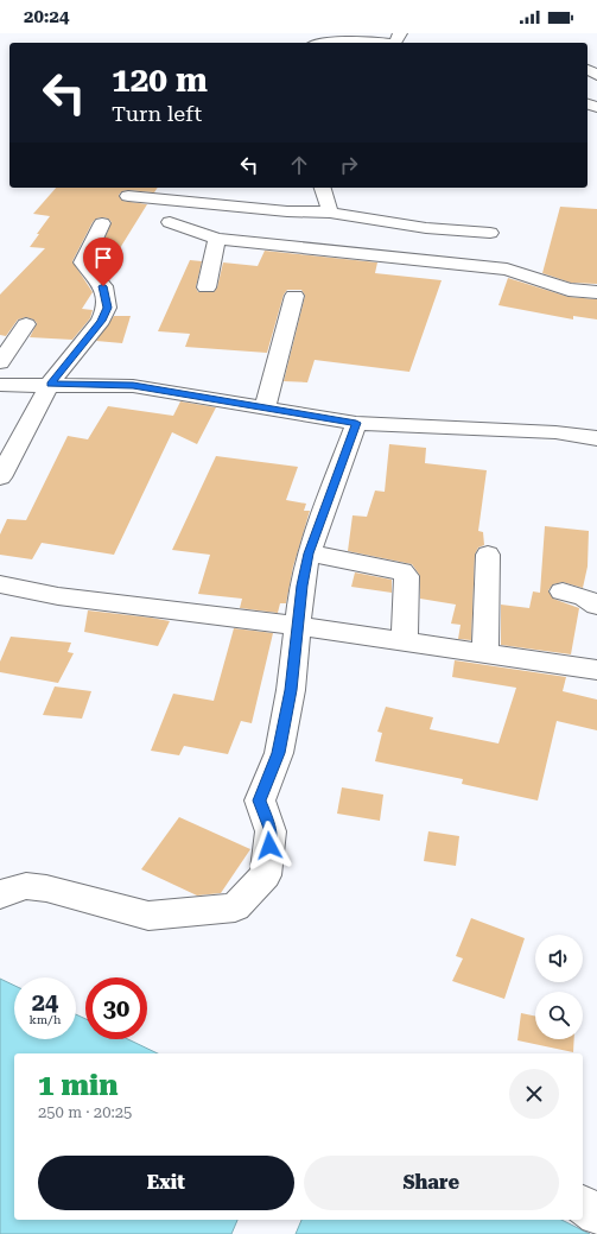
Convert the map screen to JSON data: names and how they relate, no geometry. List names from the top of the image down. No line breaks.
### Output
{"page":{"status":"20:24","turn":["120 m","Turn left"],"speed":"24 km/h","limit":"30","heading":["1 min","250 m · 20:25"],"buttons":["Exit","Share"]}}
